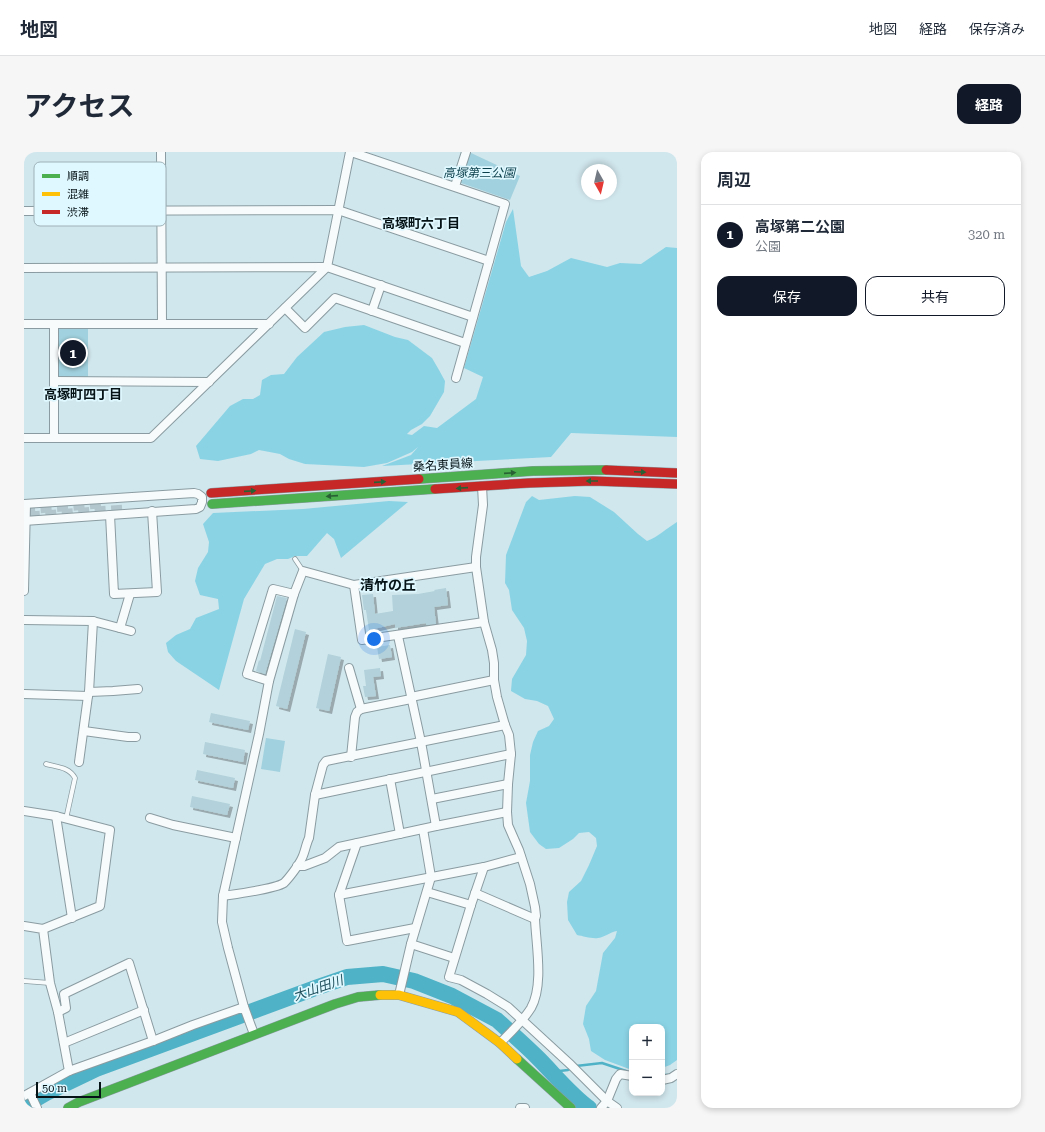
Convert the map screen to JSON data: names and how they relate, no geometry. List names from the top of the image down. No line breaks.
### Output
{"streets":{"main road":["桑名東員線"]},"districts":["高塚町六丁目","高塚町四丁目","清竹の丘"],"water":["大山田川"],"parks":["高塚第三公園"],"legend":["順調","混雑","渋滞"],"scale_bar":"50 m","north":"bottom","page":{"header":"地図","nav":["地図","経路","保存済み"],"title":"アクセス","buttons":["経路",["保存","共有"]],"heading":"周辺","list":[{"mark":"1","name":"高塚第二公園","note":"公園","value":"320 m"}],"pins":"1","map_buttons":["+","−"],"scale":"50 m"}}
